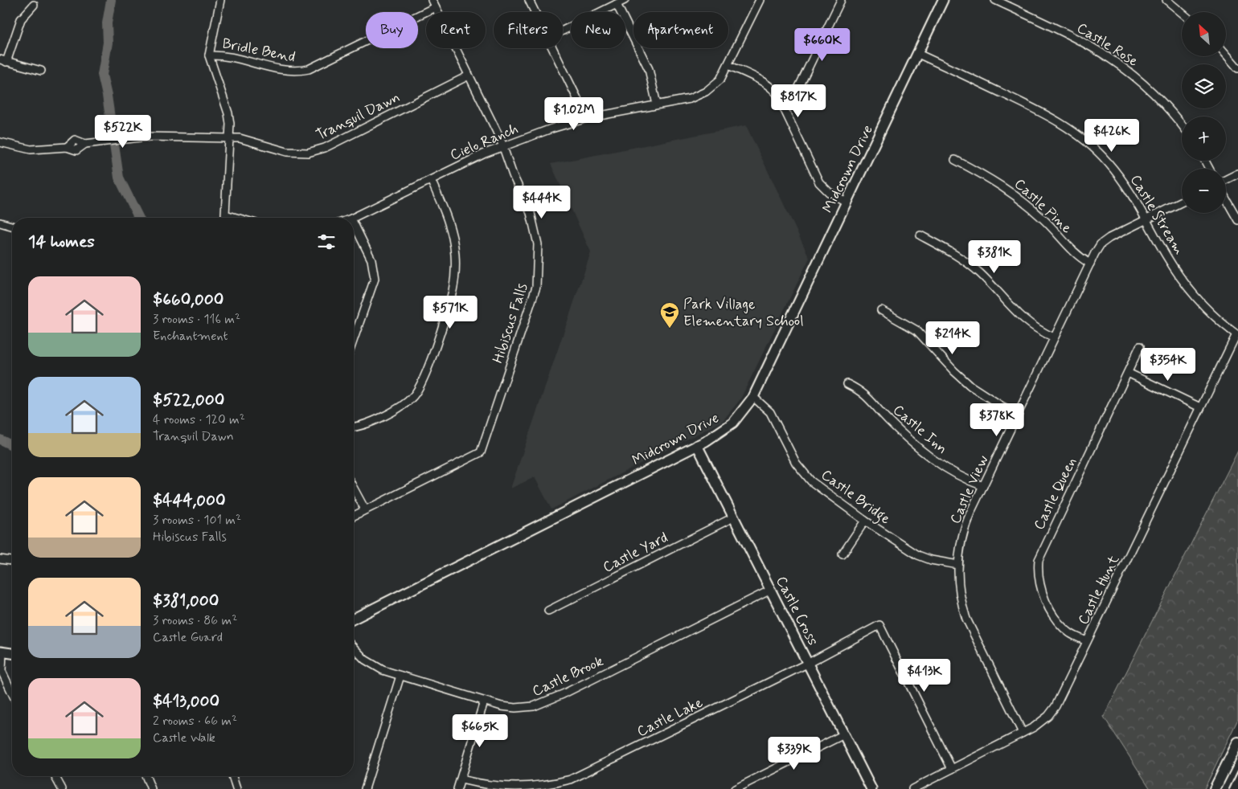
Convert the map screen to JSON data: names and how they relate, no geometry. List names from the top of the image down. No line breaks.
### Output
{"streets":{"street":["Castle Rose","Bridle Bend","Tranquil Dawn","Cielo Ranch","Midcrown Drive","Castle Pine","Castle Stream","Hibiscus Falls","Castle Inn","Castle View","Castle Queen","Castle Bridge","Castle Yard","Castle Hunt","Castle Cross","Castle Brook","Castle Lake"]},"crossings":[["Bridle Bend","Hibiscus Falls"],["Tranquil Dawn","Hibiscus Falls"],["Cielo Ranch","Hibiscus Falls"],["Midcrown Drive","Castle Stream"],["Midcrown Drive","Castle Bridge"],["Midcrown Drive","Castle Cross"],["Castle Pine","Castle View"],["Castle Stream","Castle View"],["Castle Stream","Castle Hunt"],["Castle Inn","Castle View"],["Castle View","Castle Bridge"],["Castle View","Castle Hunt"],["Castle Queen","Castle Hunt"],["Castle Yard","Castle Cross"],["Castle Hunt","Castle Lake"],["Castle Cross","Castle Brook"],["Castle Cross","Castle Lake"]],"places":{"school or university":["Park Village Elementary School"]},"north":"top left","page":{"map_buttons":["+","−"],"chip":["Buy","Rent","Filters","New","Apartment"],"price":["$660K","$817K","$1.02M","$522K","$426K","$444K","$381K","$571K","$214K","$354K","$378K","$413K","$665K","$339K"],"heading":"14 homes","list":[{"name":"$660,000","note":"3 rooms · 116 m² · Enchantment"},{"name":"$522,000","note":"4 rooms · 120 m² · Tranquil Dawn"},{"name":"$444,000","note":"3 rooms · 101 m² · Hibiscus Falls"},{"name":"$381,000","note":"3 rooms · 86 m² · Castle Guard"},{"name":"$413,000","note":"2 rooms · 66 m² · Castle Walk"}]}}
